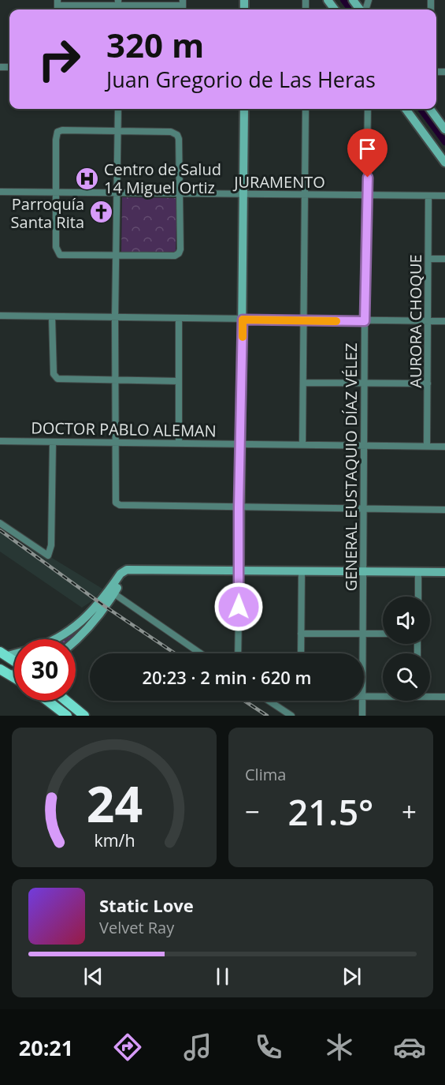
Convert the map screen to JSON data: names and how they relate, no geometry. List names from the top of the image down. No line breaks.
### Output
{"streets":{"street":["JURAMENTO","AURORA CHOQUE","DOCTOR PABLO ALEMAN","GENERAL EUSTAQUIO DÍAZ VÉLEZ"]},"crossings":[["JURAMENTO","AURORA CHOQUE"],["JURAMENTO","GENERAL EUSTAQUIO DÍAZ VÉLEZ"],["AURORA CHOQUE","DOCTOR PABLO ALEMAN"],["DOCTOR PABLO ALEMAN","GENERAL EUSTAQUIO DÍAZ VÉLEZ"]],"places":{"hospital":["Centro de Salud 14 Miguel Ortiz"],"church":["Parroquía Santa Rita"]},"page":{"turn":["320 m","Juan Gregorio de Las Heras"],"limit":"30","trip":"20:23 · 2 min · 620 m","tile":"Clima","heat":["−","21.5°","+"],"song":["Static Love","Velvet Ray"],"tabs":"20:21","gauge":["24","km/h"]}}
